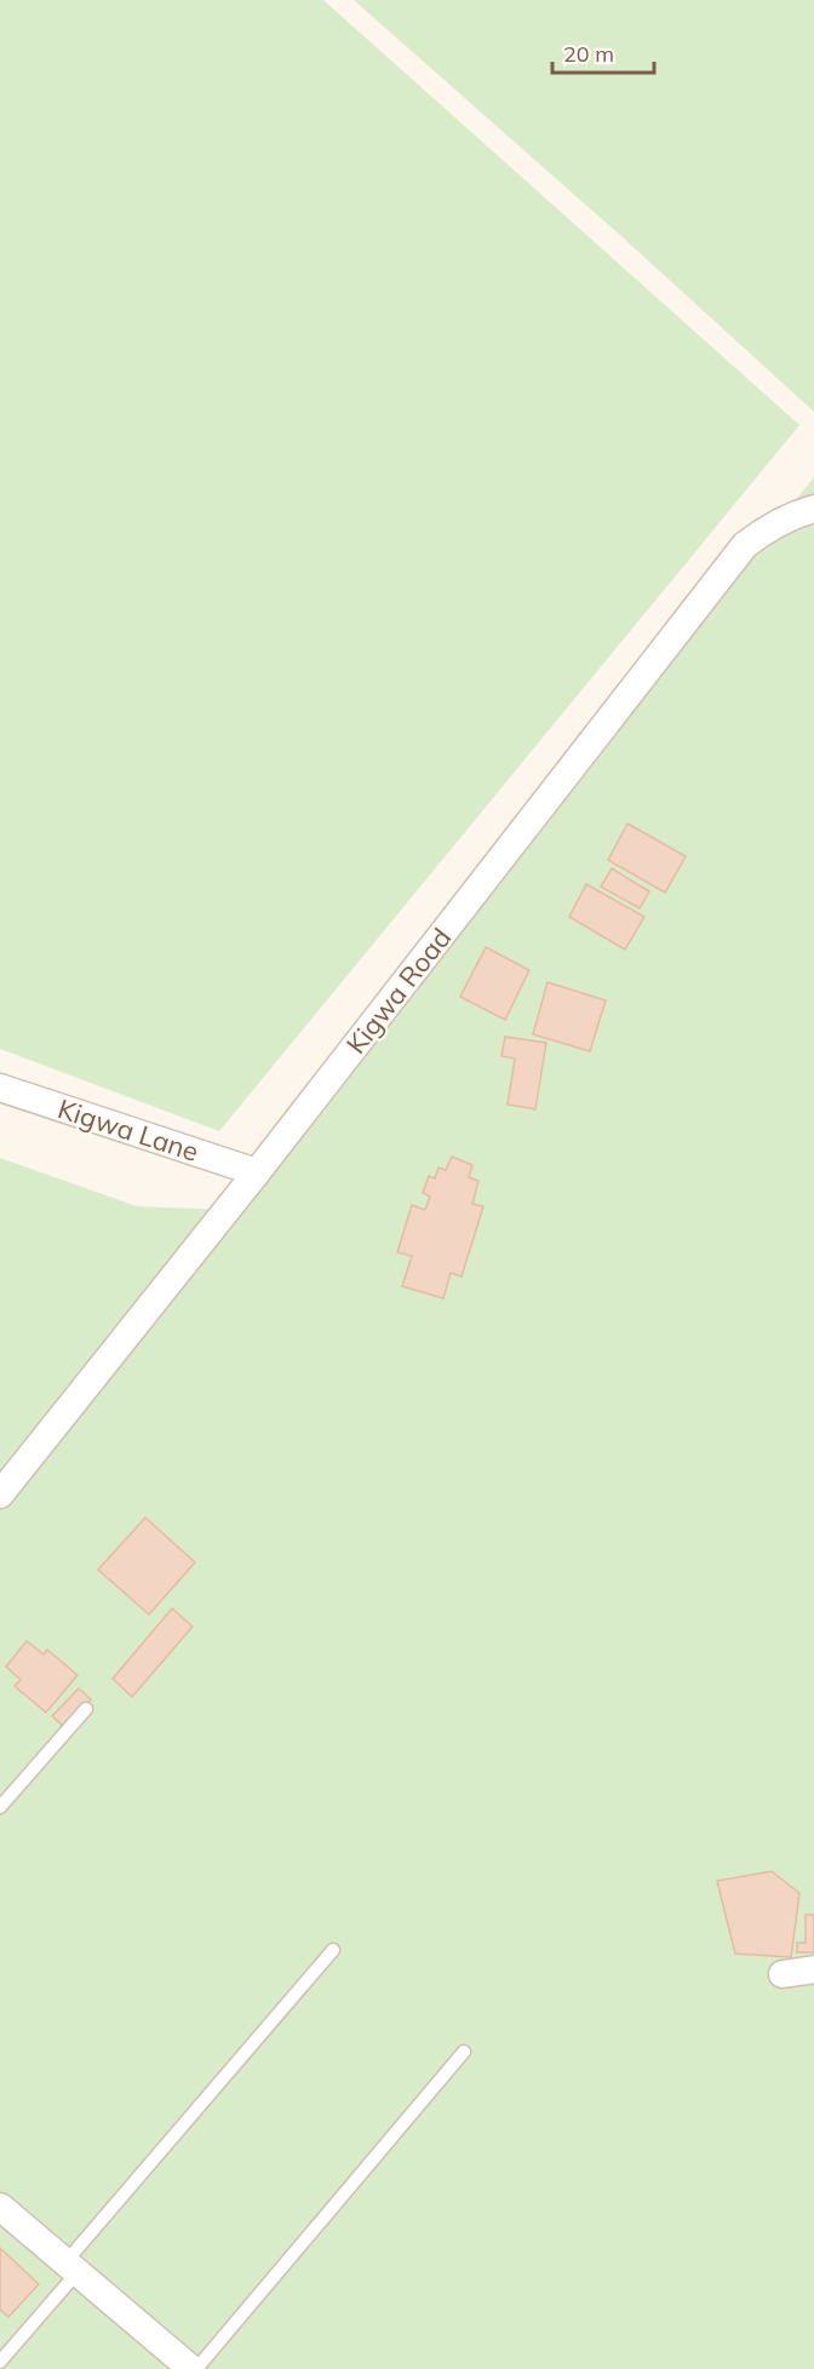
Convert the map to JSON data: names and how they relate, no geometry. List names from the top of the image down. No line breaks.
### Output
{"streets":{"street":["Kigwa Road","Kigwa Lane"]},"crossings":[["Kigwa Road","Kigwa Lane"]],"scale_bar":"20 m"}
